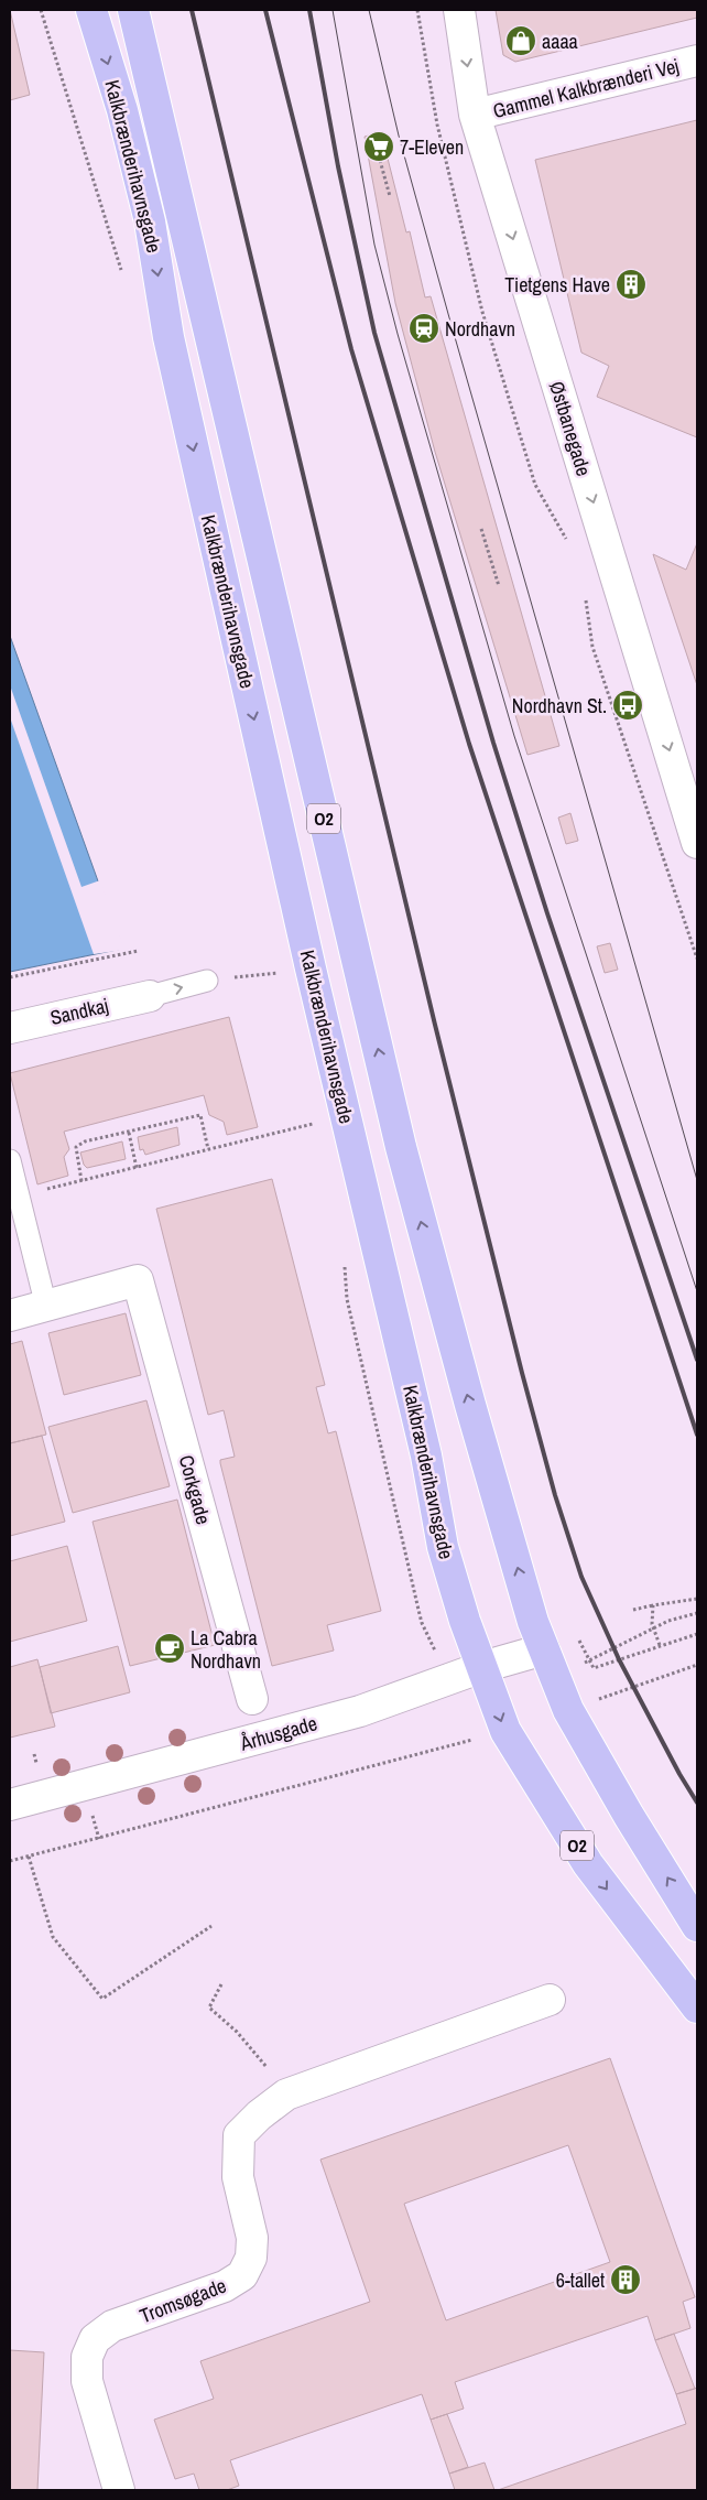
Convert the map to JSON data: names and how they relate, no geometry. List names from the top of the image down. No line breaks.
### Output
{"streets":{"main road":["Kalkbrænderihavnsgade","O2"],"street":["Gammel Kalkbrænderi Vej","Østbanegade","Sandkaj","Corkgade","Århusgade","Tromsøgade"]},"crossings":[["Gammel Kalkbrænderi Vej","Østbanegade"],["Kalkbrænderihavnsgade","Århusgade"]],"one_way":["Østbanegade"],"places":{"shop":["aaaa"],"supermarket":["7-Eleven"],"building":["Tietgens Have","6-tallet"],"station":["Nordhavn"],"bus stop":["Nordhavn St."],"cafe":["La Cabra Nordhavn"]}}
